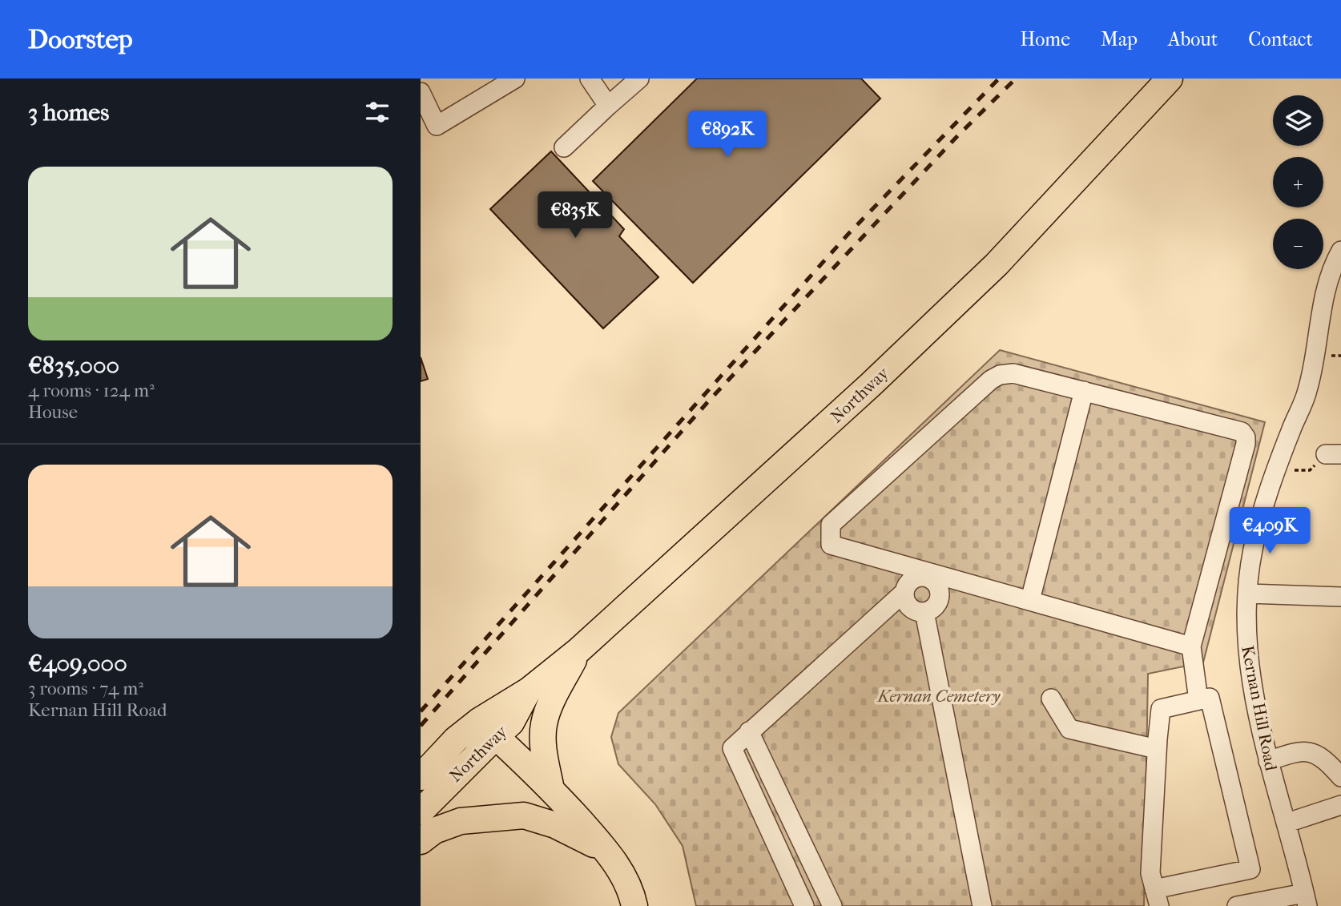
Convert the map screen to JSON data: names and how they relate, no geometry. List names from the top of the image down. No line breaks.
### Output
{"streets":{"highway":["Northway"],"street":["Kernan Hill Road"]},"parks":["Kernan Cemetery"],"page":{"header":"Doorstep","nav":["Home","Map","About","Contact"],"heading":"3 homes","map_buttons":["+","−"],"price":["€892K","€835K","€409K"],"list":[{"name":"€835,000","note":"4 rooms · 124 m² · House"},{"name":"€409,000","note":"3 rooms · 74 m² · Kernan Hill Road"}]}}
